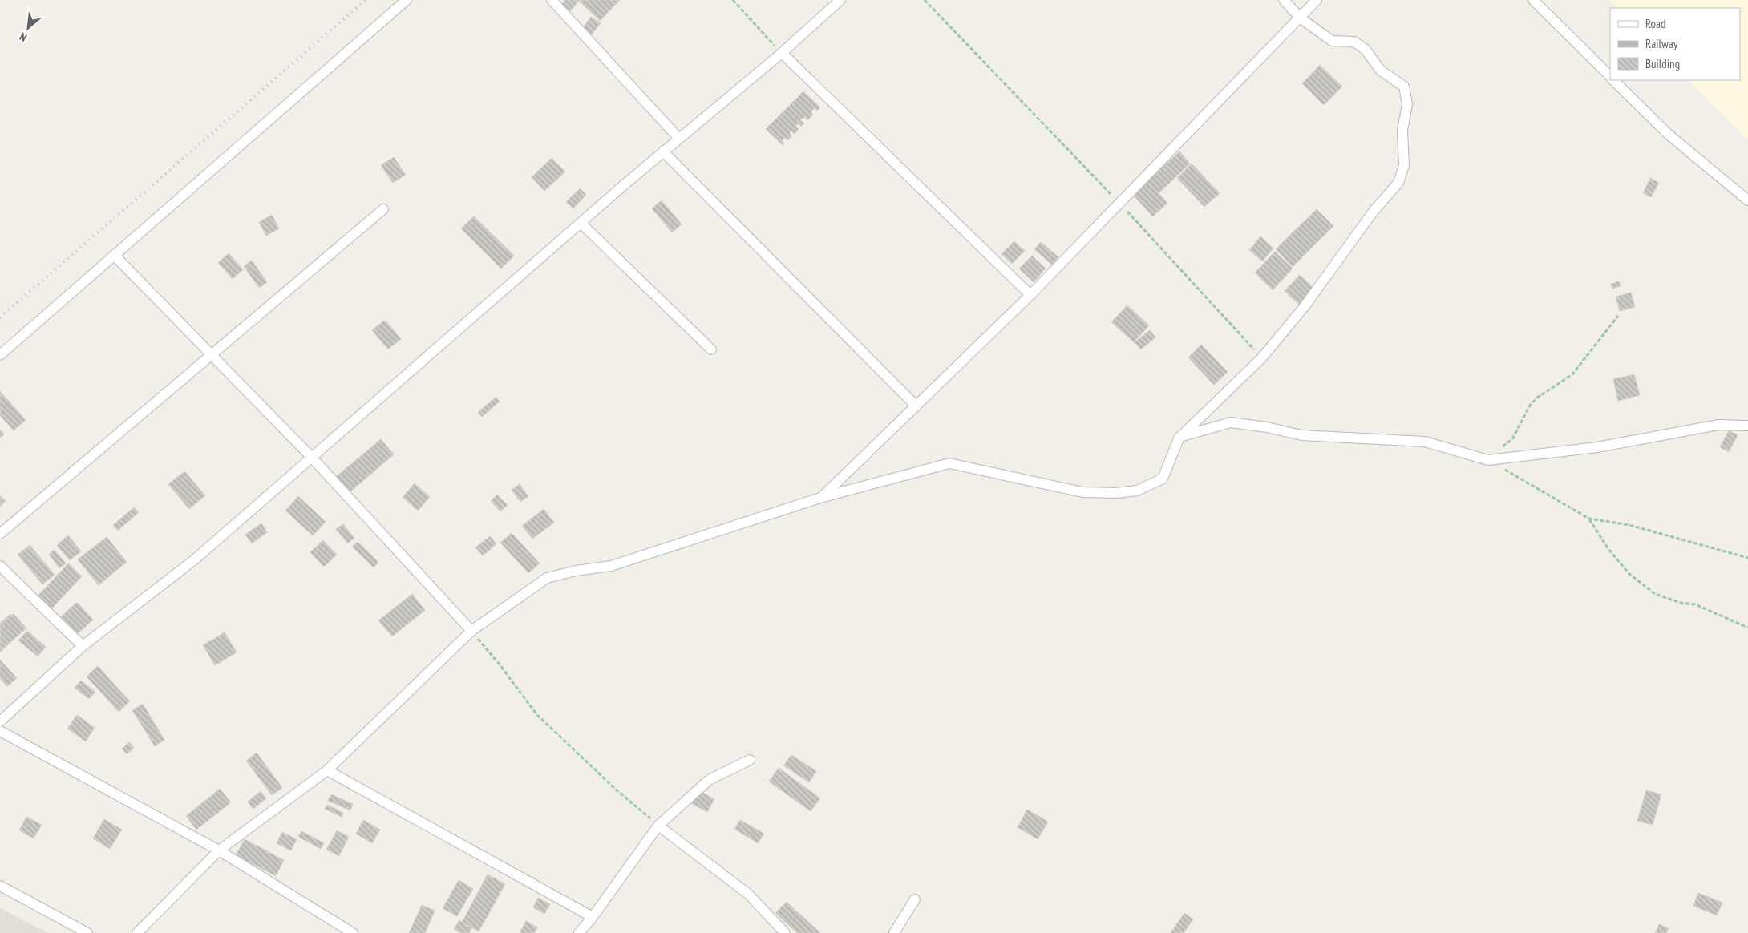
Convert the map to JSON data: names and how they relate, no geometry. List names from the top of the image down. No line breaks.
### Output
{"legend":["Road","Railway","Building"],"north":"bottom left"}
